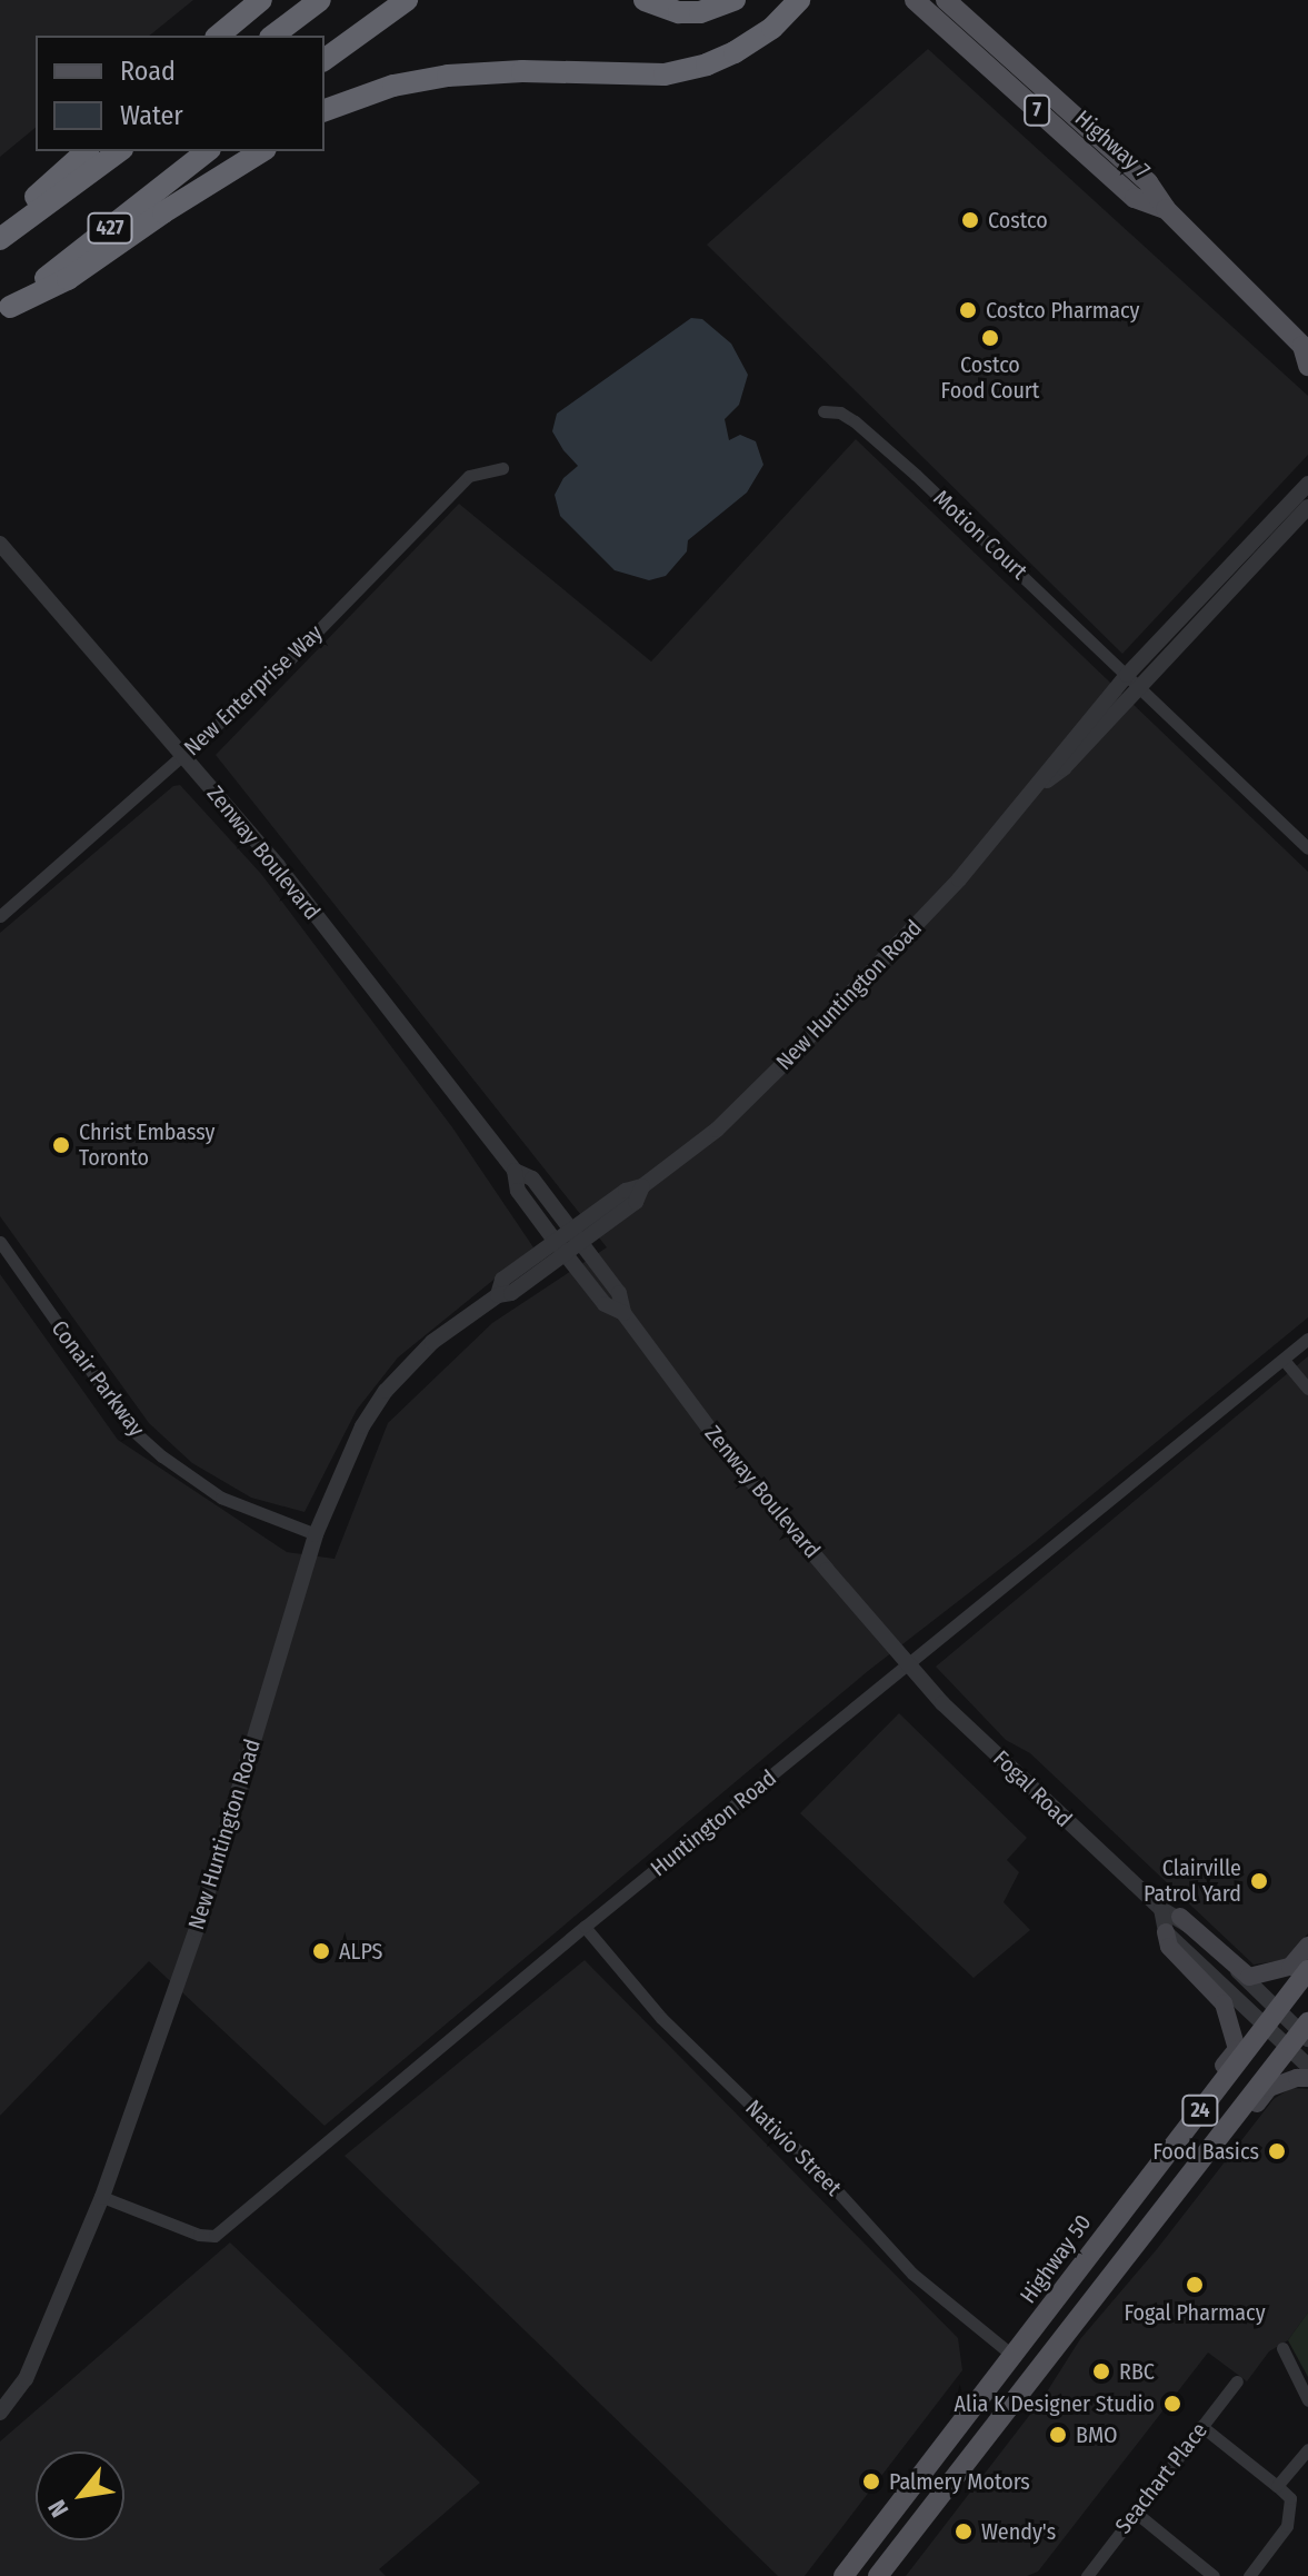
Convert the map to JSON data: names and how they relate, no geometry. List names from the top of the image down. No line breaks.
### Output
{"streets":{"highway":["427"],"main road":["7","Highway 7","24","Highway 50"],"street":["Motion Court","New Enterprise Way","Zenway Boulevard","New Huntington Road","Conair Parkway","Fogal Road","Huntington Road","Nativio Street","Seachart Place"]},"crossings":[["Motion Court","New Huntington Road"],["New Enterprise Way","Zenway Boulevard"],["Zenway Boulevard","New Huntington Road"],["Zenway Boulevard","Fogal Road"],["Zenway Boulevard","Huntington Road"],["New Huntington Road","Conair Parkway"],["New Huntington Road","Huntington Road"],["Fogal Road","Huntington Road"],["Fogal Road","24"],["Fogal Road","Highway 50"],["Huntington Road","Nativio Street"],["Nativio Street","Highway 50"]],"places":["Costco","Costco Pharmacy","Costco Food Court","Christ Embassy Toronto","Clairville Patrol Yard","ALPS","Food Basics","Fogal Pharmacy","RBC","Alia K Designer Studio","BMO","Palmery Motors","Wendy's"],"legend":["Road","Water"],"north":"bottom left"}
